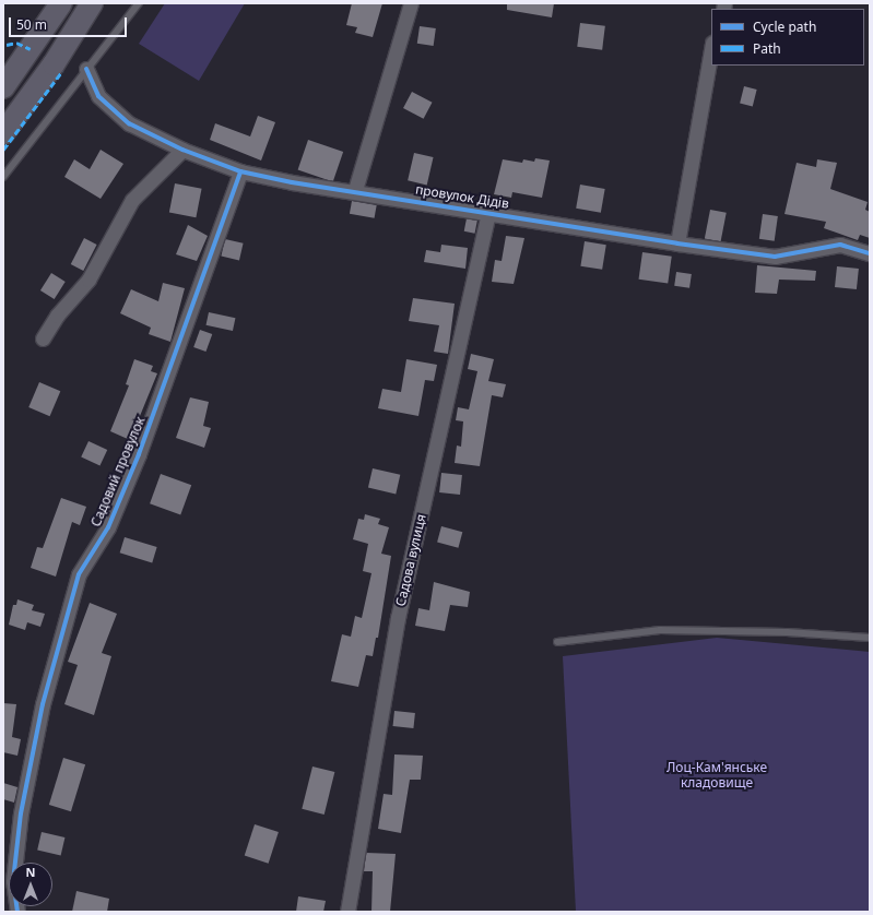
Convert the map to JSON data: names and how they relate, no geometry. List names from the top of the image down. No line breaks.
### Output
{"streets":{"street":["провулок Дідів","Садовий провулок","Садова вулиця"]},"crossings":[["провулок Дідів","Садовий провулок"],["провулок Дідів","Садова вулиця"]],"parks":["Лоц-Кам'янcьке кладовище"],"legend":["Cycle path","Path"],"scale_bar":"50 m","north":"top"}
